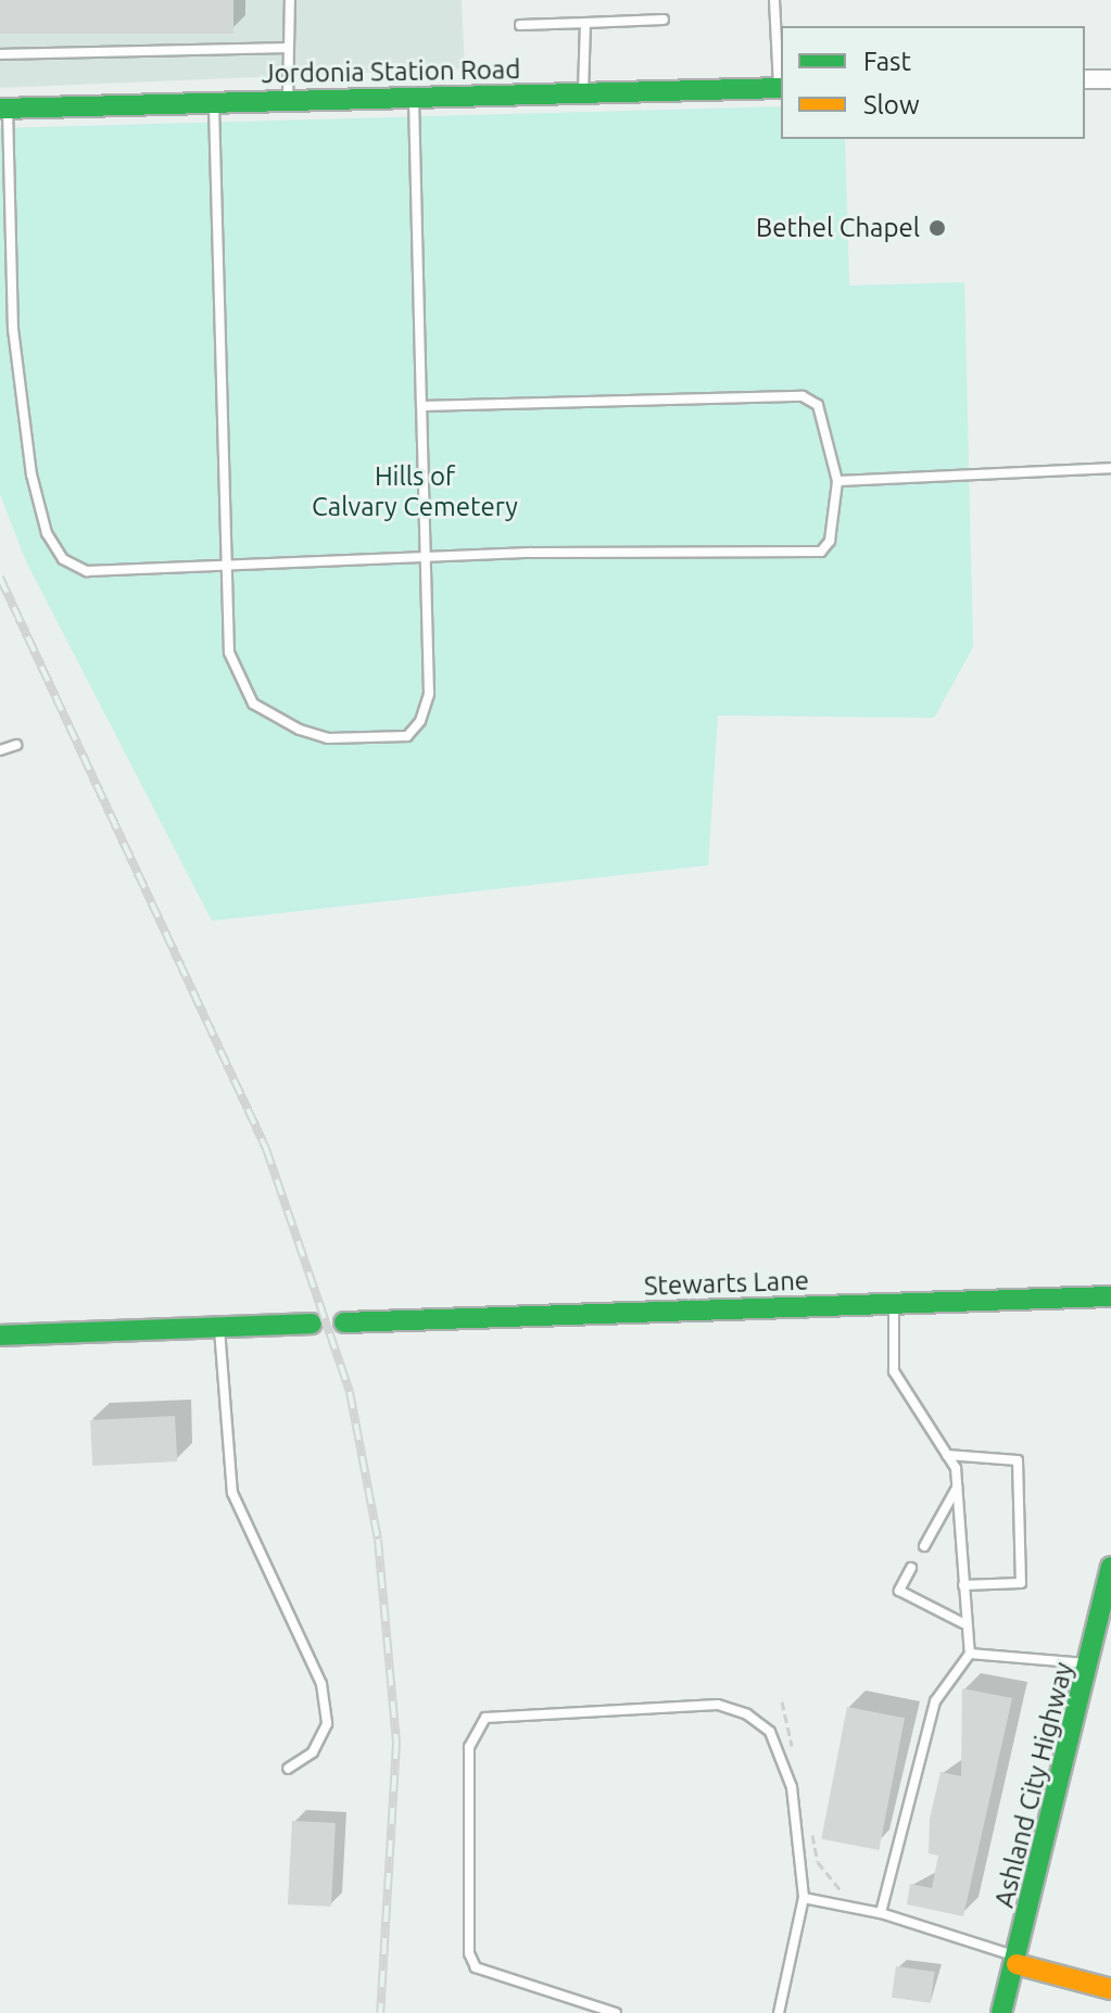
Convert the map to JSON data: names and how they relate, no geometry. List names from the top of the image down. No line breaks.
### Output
{"streets":{"street":["Jordonia Station Road","Stewarts Lane","Ashland City Highway"]},"parks":["Hills of Calvary Cemetery"],"places":["Bethel Chapel"],"legend":["Fast","Slow"]}
